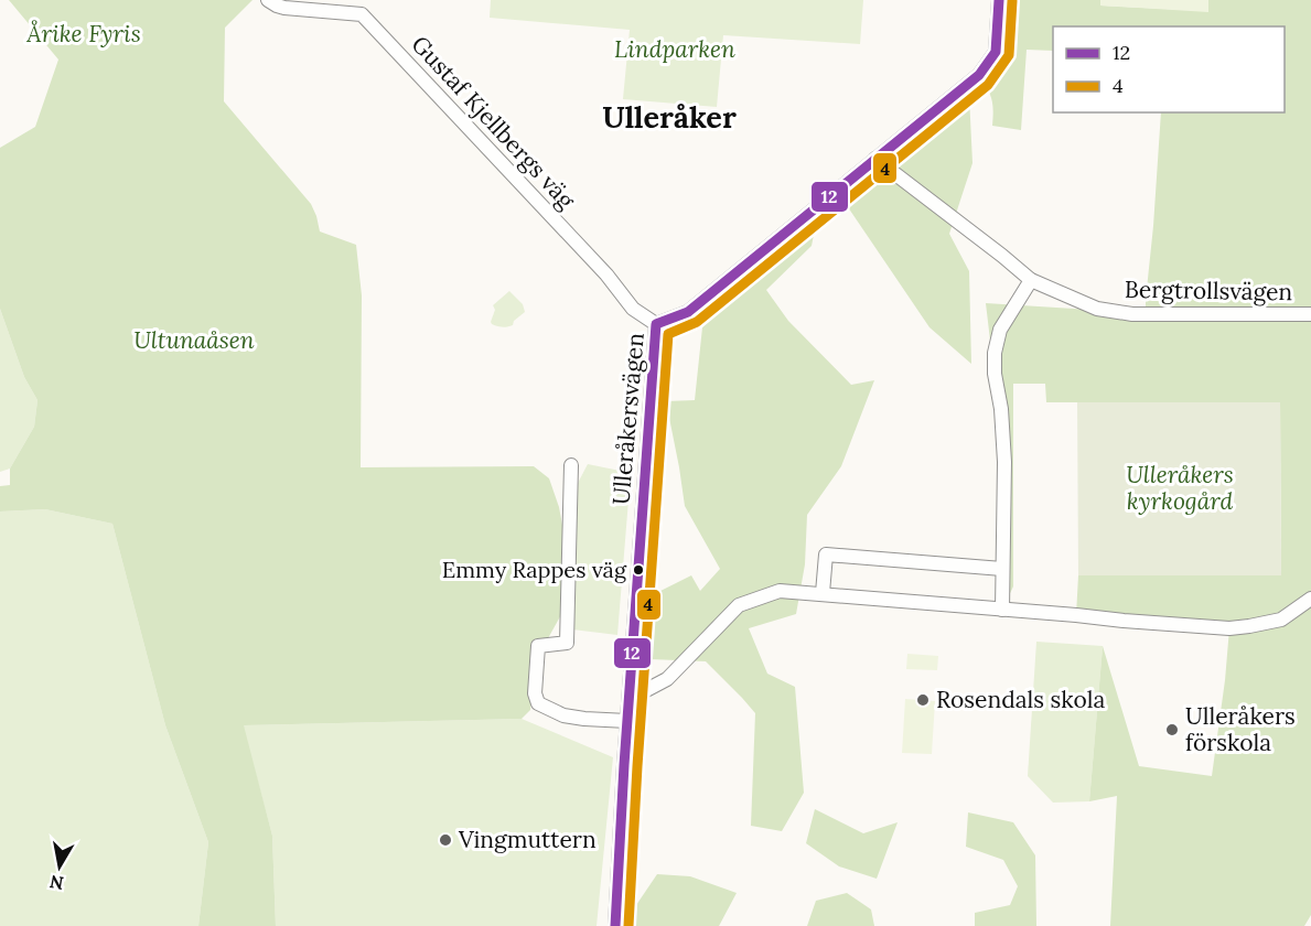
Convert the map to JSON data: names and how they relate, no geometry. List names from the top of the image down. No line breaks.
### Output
{"streets":{"street":["Gustaf Kjellbergs väg","Bergtrollsvägen","Ulleråkersvägen"]},"crossings":[["Gustaf Kjellbergs väg","Ulleråkersvägen"],["Bergtrollsvägen","Ulleråkersvägen"]],"districts":["Ulleråker"],"parks":["Årike Fyris","Lindparken","Ultunaåsen","Ulleråkers kyrkogård"],"places":["Emmy Rappes väg","Rosendals skola","Ulleråkers förskola","Vingmuttern"],"lines":["transit line 12","transit line 4"],"legend":["12","4"],"north":"bottom"}
